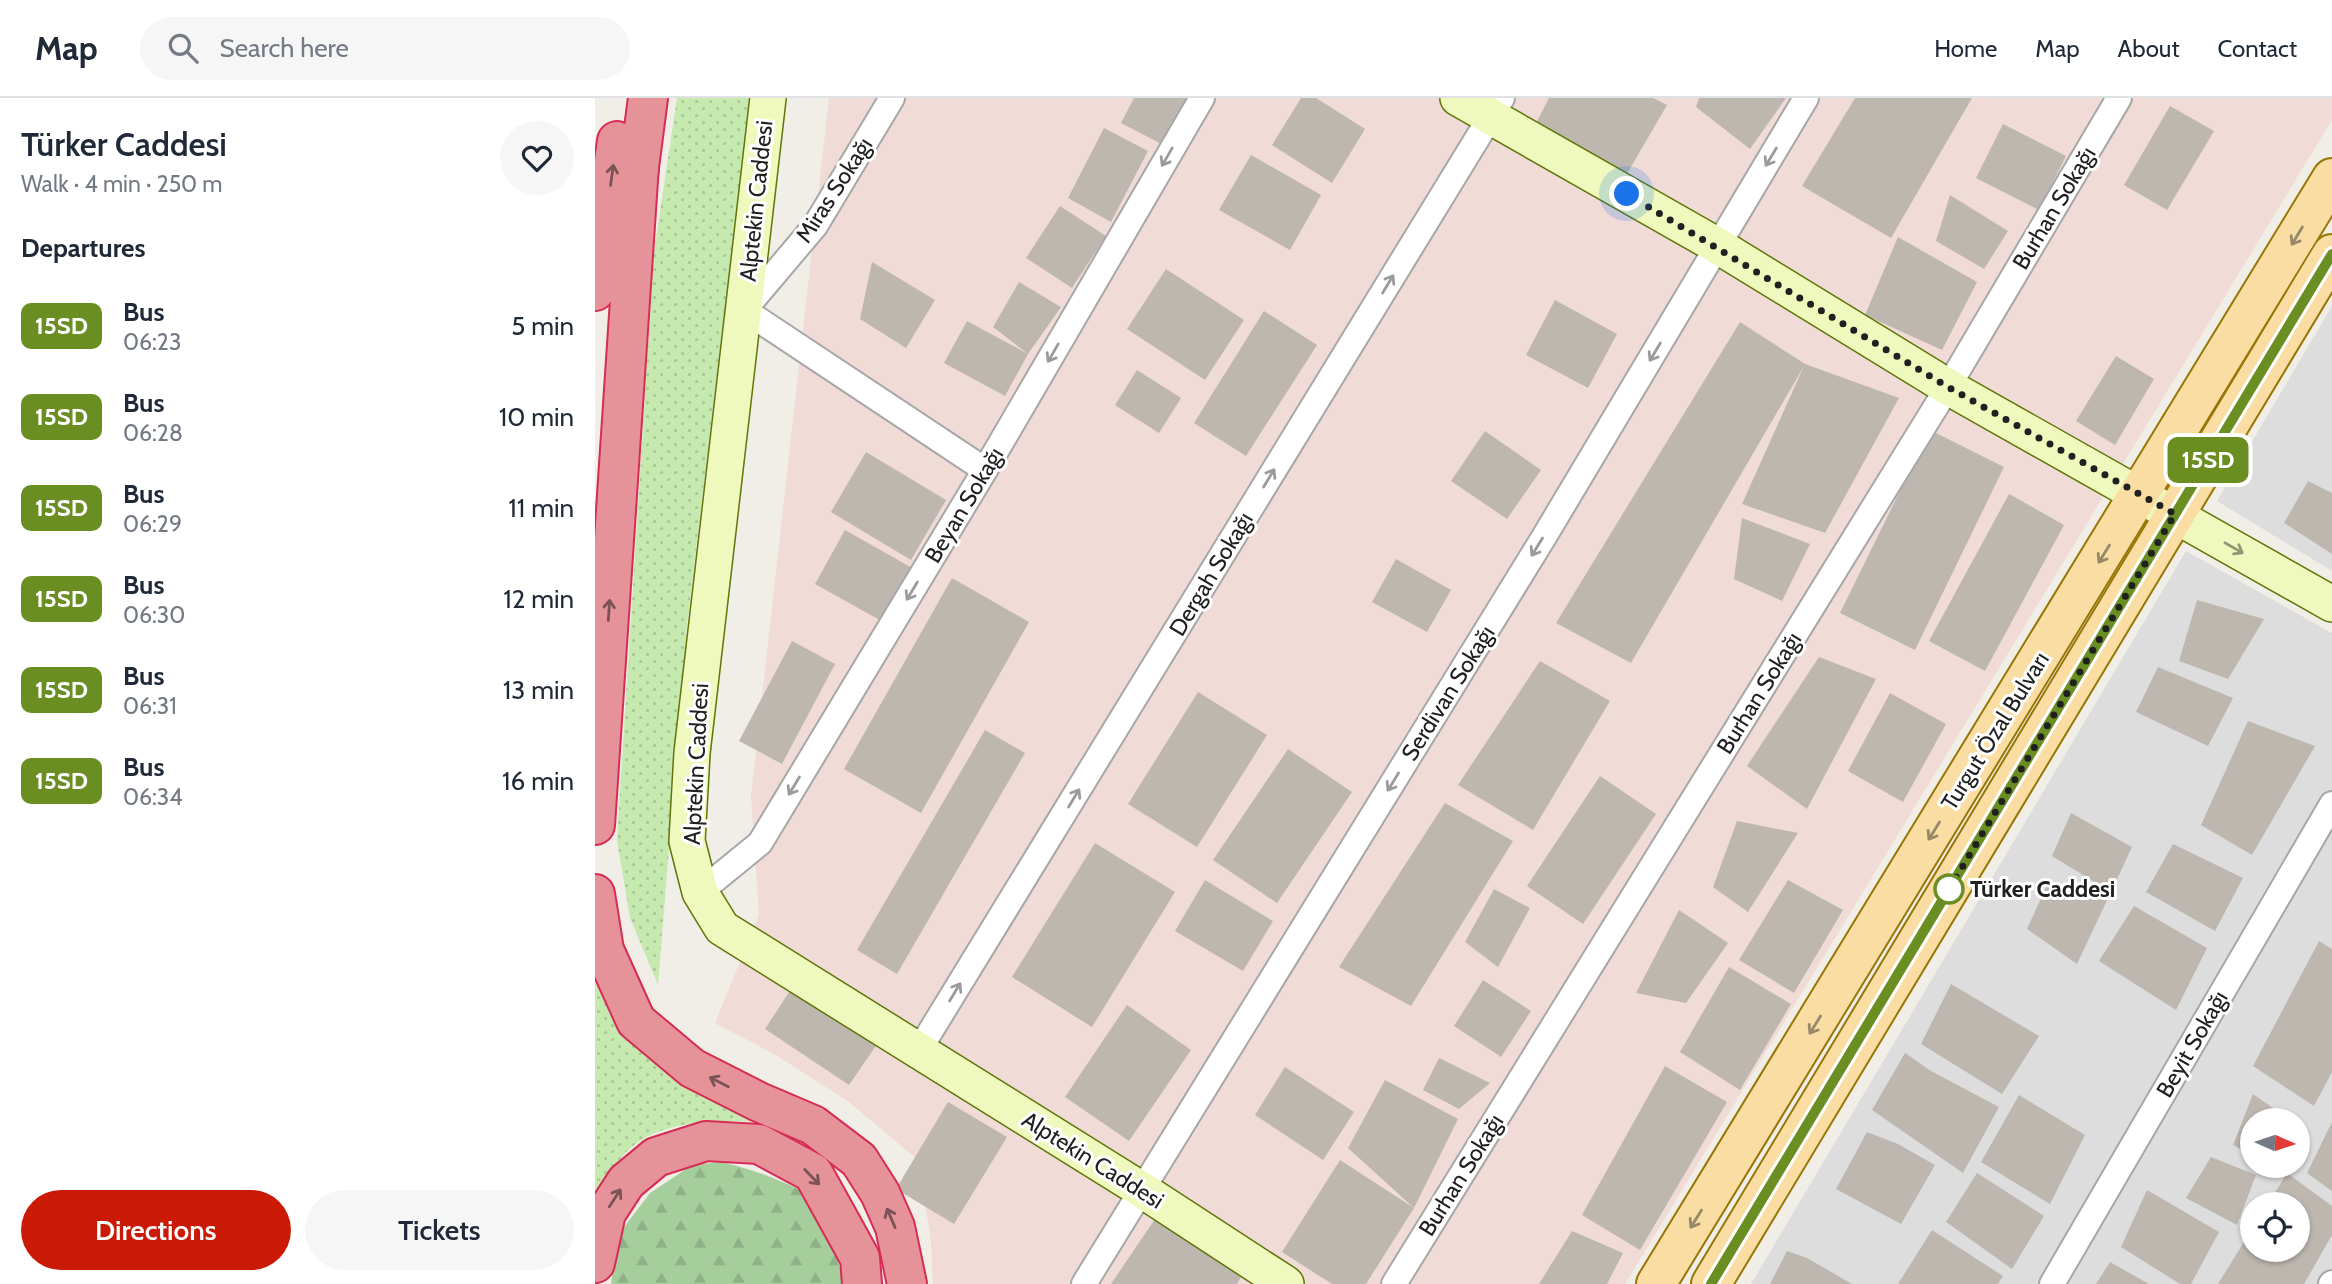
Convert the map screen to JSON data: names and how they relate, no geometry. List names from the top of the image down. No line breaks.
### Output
{"streets":{"main road":["Alptekin Caddesi","Turgut Özal Bulvarı"],"street":["Miras Sokağı","Burhan Sokağı","Beyan Sokağı","Dergah Sokağı","Serdivan Sokağı","Beyit Sokağı"]},"crossings":[["Miras Sokağı","Alptekin Caddesi"],["Alptekin Caddesi","Beyan Sokağı"],["Alptekin Caddesi","Dergah Sokağı"],["Alptekin Caddesi","Serdivan Sokağı"]],"one_way":["Beyan Sokağı","Dergah Sokağı","Serdivan Sokağı"],"places":["Türker Caddesi"],"lines":["bus line 15SD"],"north":"right","page":{"header":"Map","search":"Search here","nav":["Home","Map","About","Contact"],"heading":[["Türker Caddesi","Walk · 4 min · 250 m"],"Departures"],"on_map":"15SD","list":[{"mark":"15SD","name":"Bus","note":"06:23","value":"5 min"},{"mark":"15SD","name":"Bus","note":"06:28","value":"10 min"},{"mark":"15SD","name":"Bus","note":"06:29","value":"11 min"},{"mark":"15SD","name":"Bus","note":"06:30","value":"12 min"},{"mark":"15SD","name":"Bus","note":"06:31","value":"13 min"},{"mark":"15SD","name":"Bus","note":"06:34","value":"16 min"}],"buttons":["Directions","Tickets"]}}
